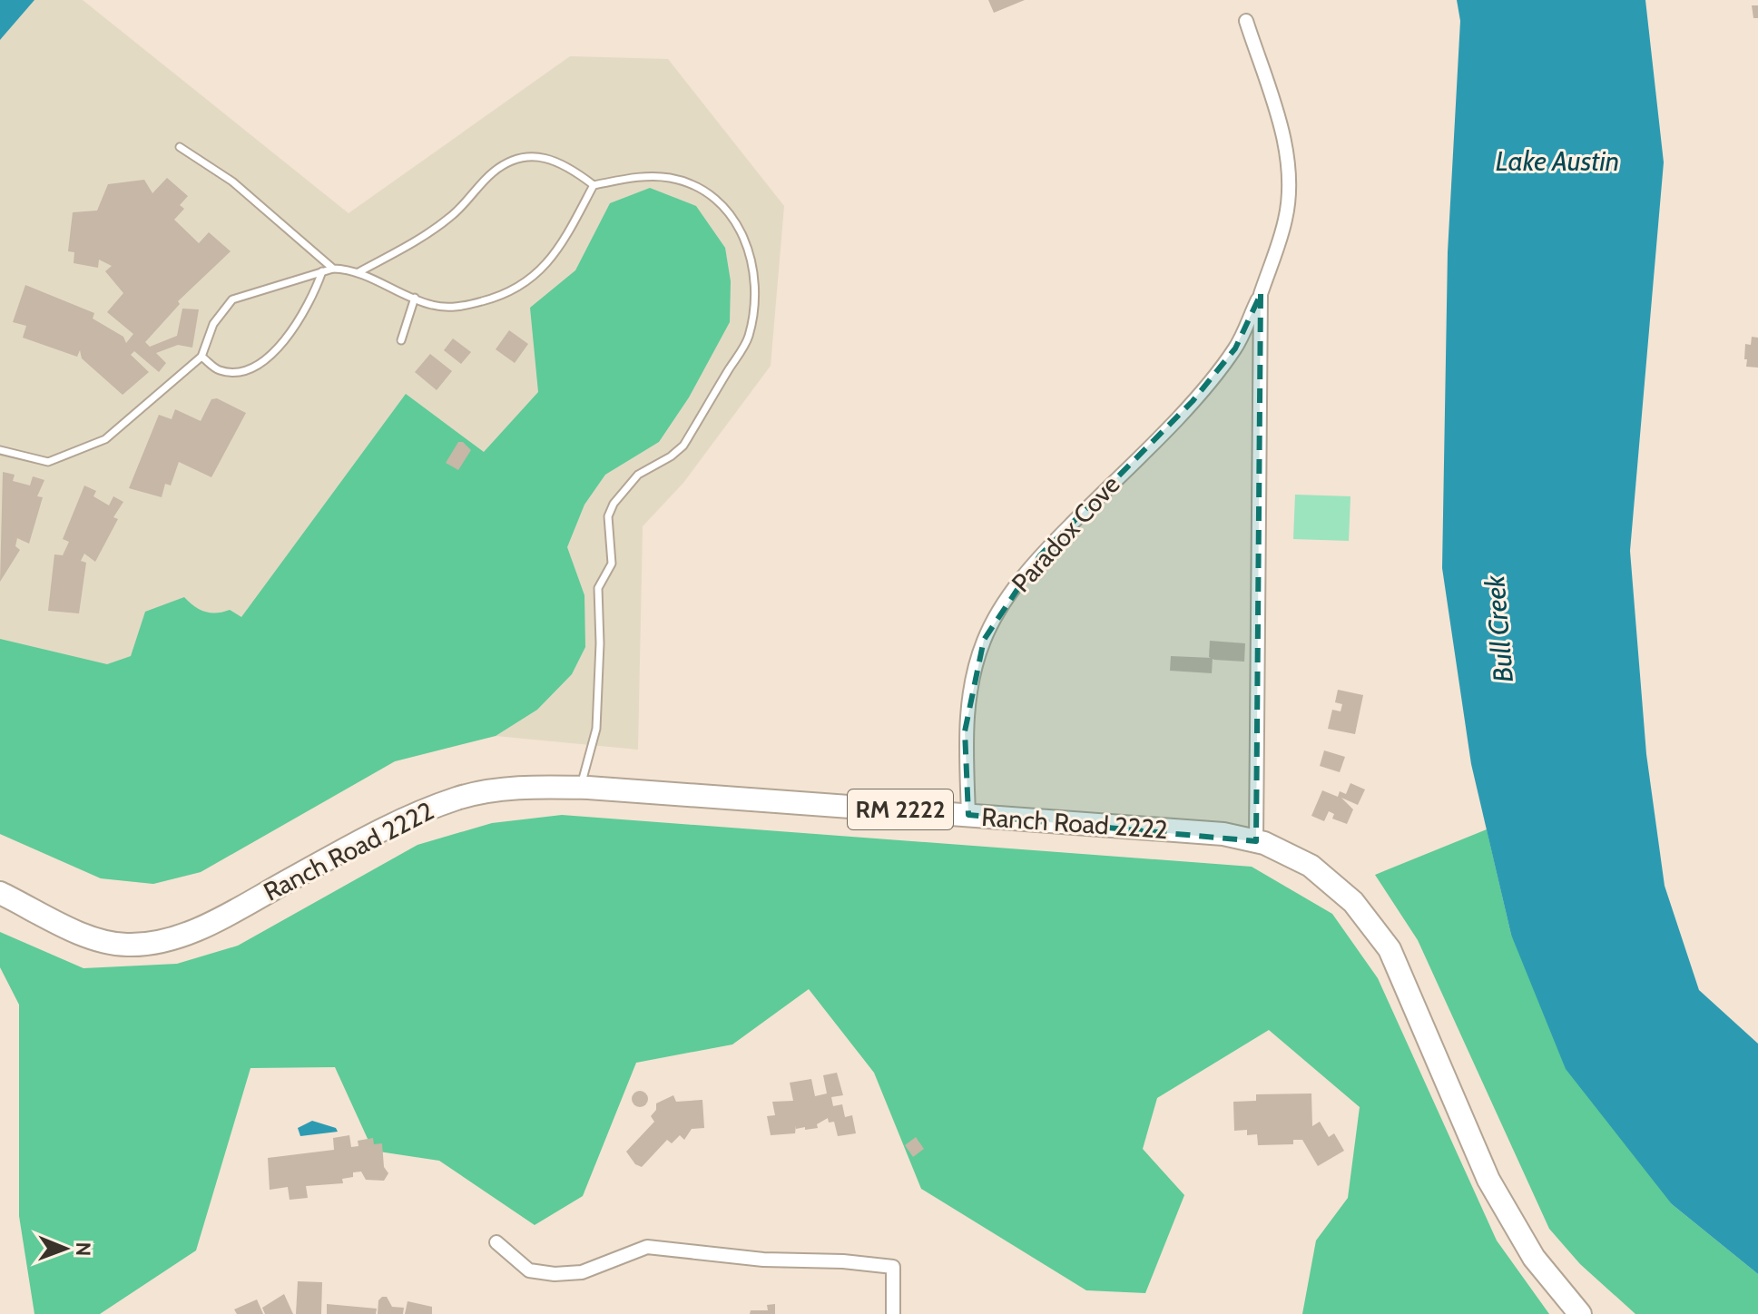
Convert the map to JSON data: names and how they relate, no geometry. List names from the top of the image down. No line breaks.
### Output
{"streets":{"main road":["RM 2222","Ranch Road 2222"],"street":["Paradox Cove"]},"crossings":[["Paradox Cove","Ranch Road 2222"]],"water":["Lake Austin","Bull Creek"],"north":"right"}
